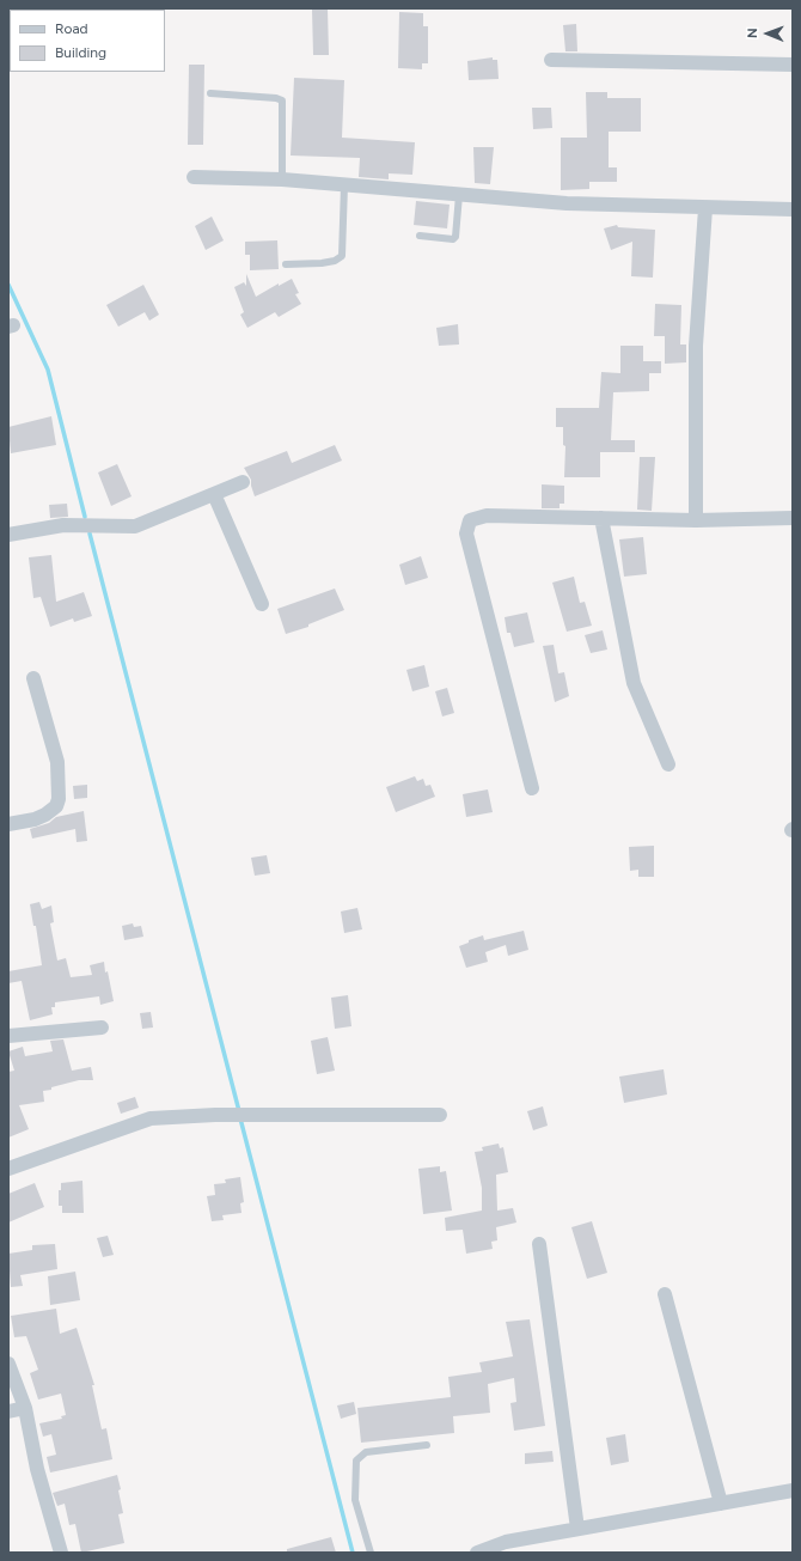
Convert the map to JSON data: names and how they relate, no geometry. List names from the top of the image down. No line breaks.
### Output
{"legend":["Road","Building"],"north":"left"}
